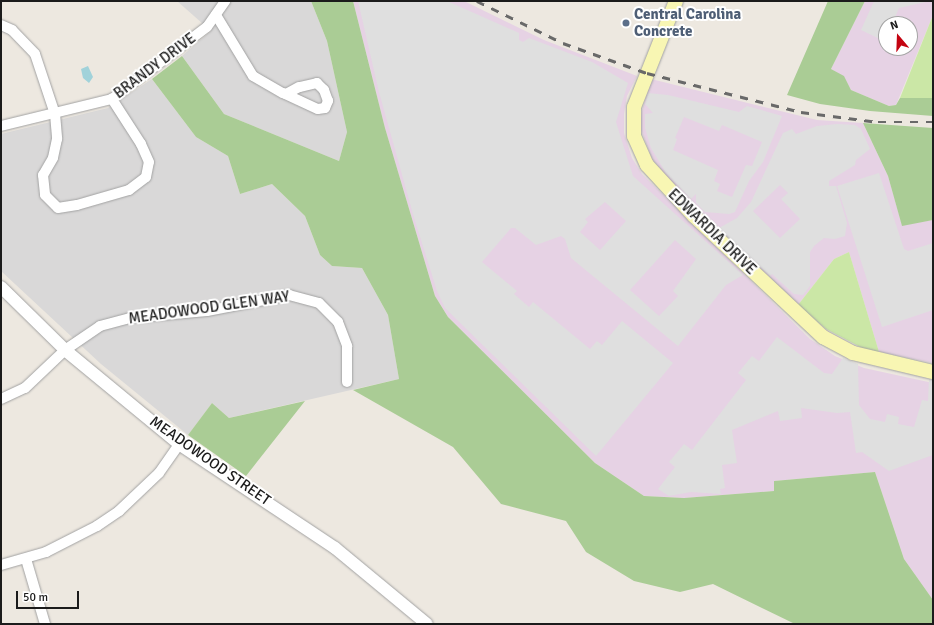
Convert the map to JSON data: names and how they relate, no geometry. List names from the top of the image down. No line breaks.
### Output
{"streets":{"main road":["EDWARDIA DRIVE"],"street":["BRANDY DRIVE","MEADOWOOD GLEN WAY","MEADOWOOD STREET"]},"crossings":[["MEADOWOOD GLEN WAY","MEADOWOOD STREET"]],"places":["Central Carolina Concrete"],"scale_bar":"50 m","north":"top"}
